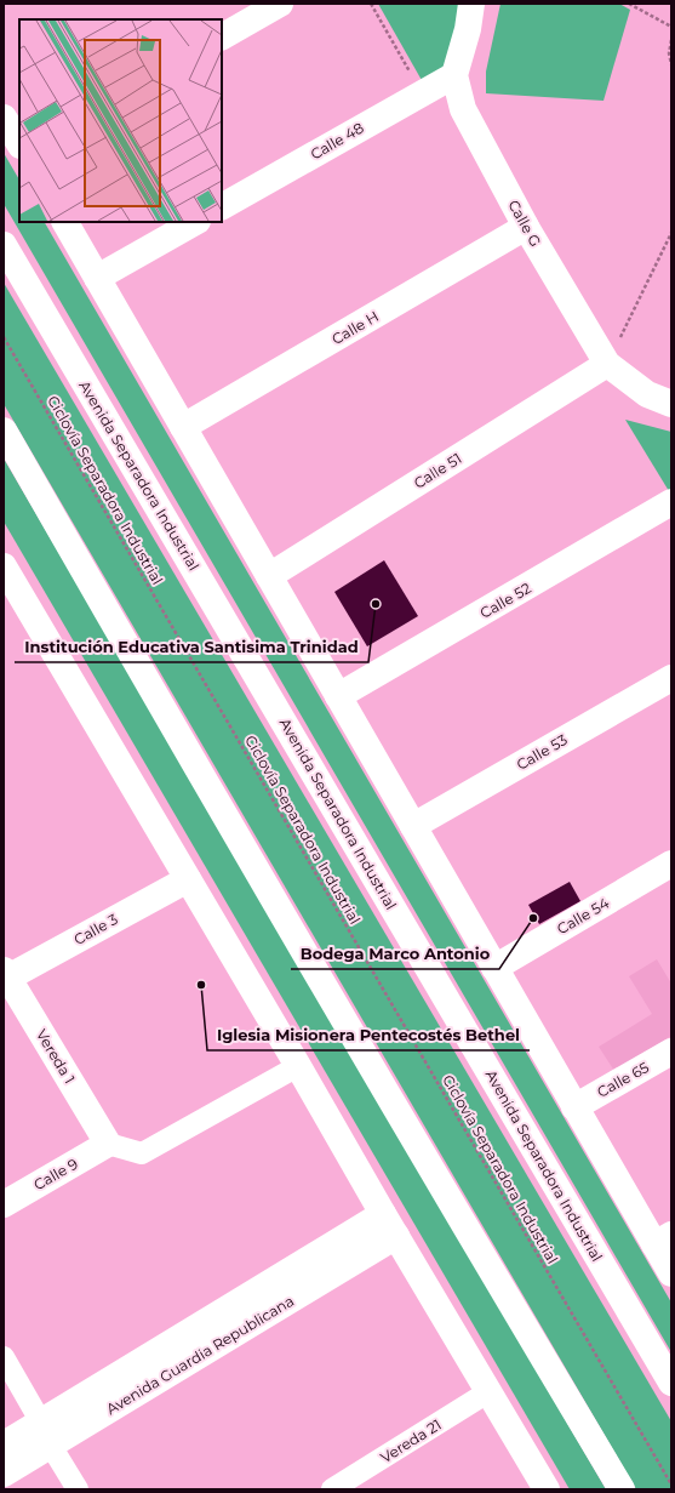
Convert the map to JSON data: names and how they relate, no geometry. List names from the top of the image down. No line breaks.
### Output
{"streets":{"street":["Calle 48","Calle G","Calle H","Calle 51","Avenida Separadora Industrial","Calle 52","Calle 53","Calle 54","Calle 3","Vereda 1","Calle 65","Calle 9","Avenida Guardia Republicana","Vereda 21"],"path":["Ciclovía Separadora Industrial"]},"crossings":[["Calle 48","Calle G"],["Calle G","Calle H"],["Calle G","Calle 51"],["Calle 3","Vereda 1"],["Vereda 1","Calle 9"]],"places":["Institución Educativa Santisima Trinidad","Bodega Marco Antonio","Iglesia Misionera Pentecostés Bethel"]}
